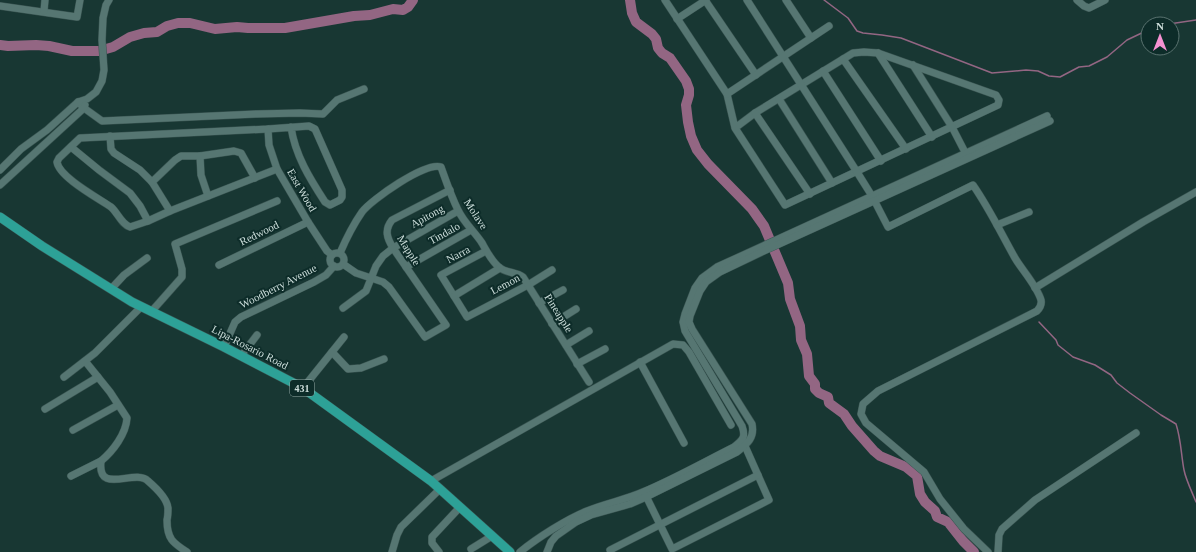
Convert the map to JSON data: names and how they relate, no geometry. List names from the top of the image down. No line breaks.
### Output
{"streets":{"main road":["Lipa-Rosario Road","431"],"street":["East Wood","Molave","Apitong","Redwood","Tindalo","Mapple","Narra","Lemon","Woodberry Avenue","Pineapple"]},"crossings":[["East Wood","Molave"],["East Wood","Redwood"],["East Wood","Woodberry Avenue"],["Molave","Apitong"],["Molave","Tindalo"],["Molave","Mapple"],["Molave","Narra"],["Molave","Woodberry Avenue"],["Molave","Pineapple"],["Apitong","Mapple"],["Tindalo","Mapple"],["Narra","Lemon"],["Lemon","Pineapple"],["Woodberry Avenue","Lipa-Rosario Road"]],"north":"top"}
